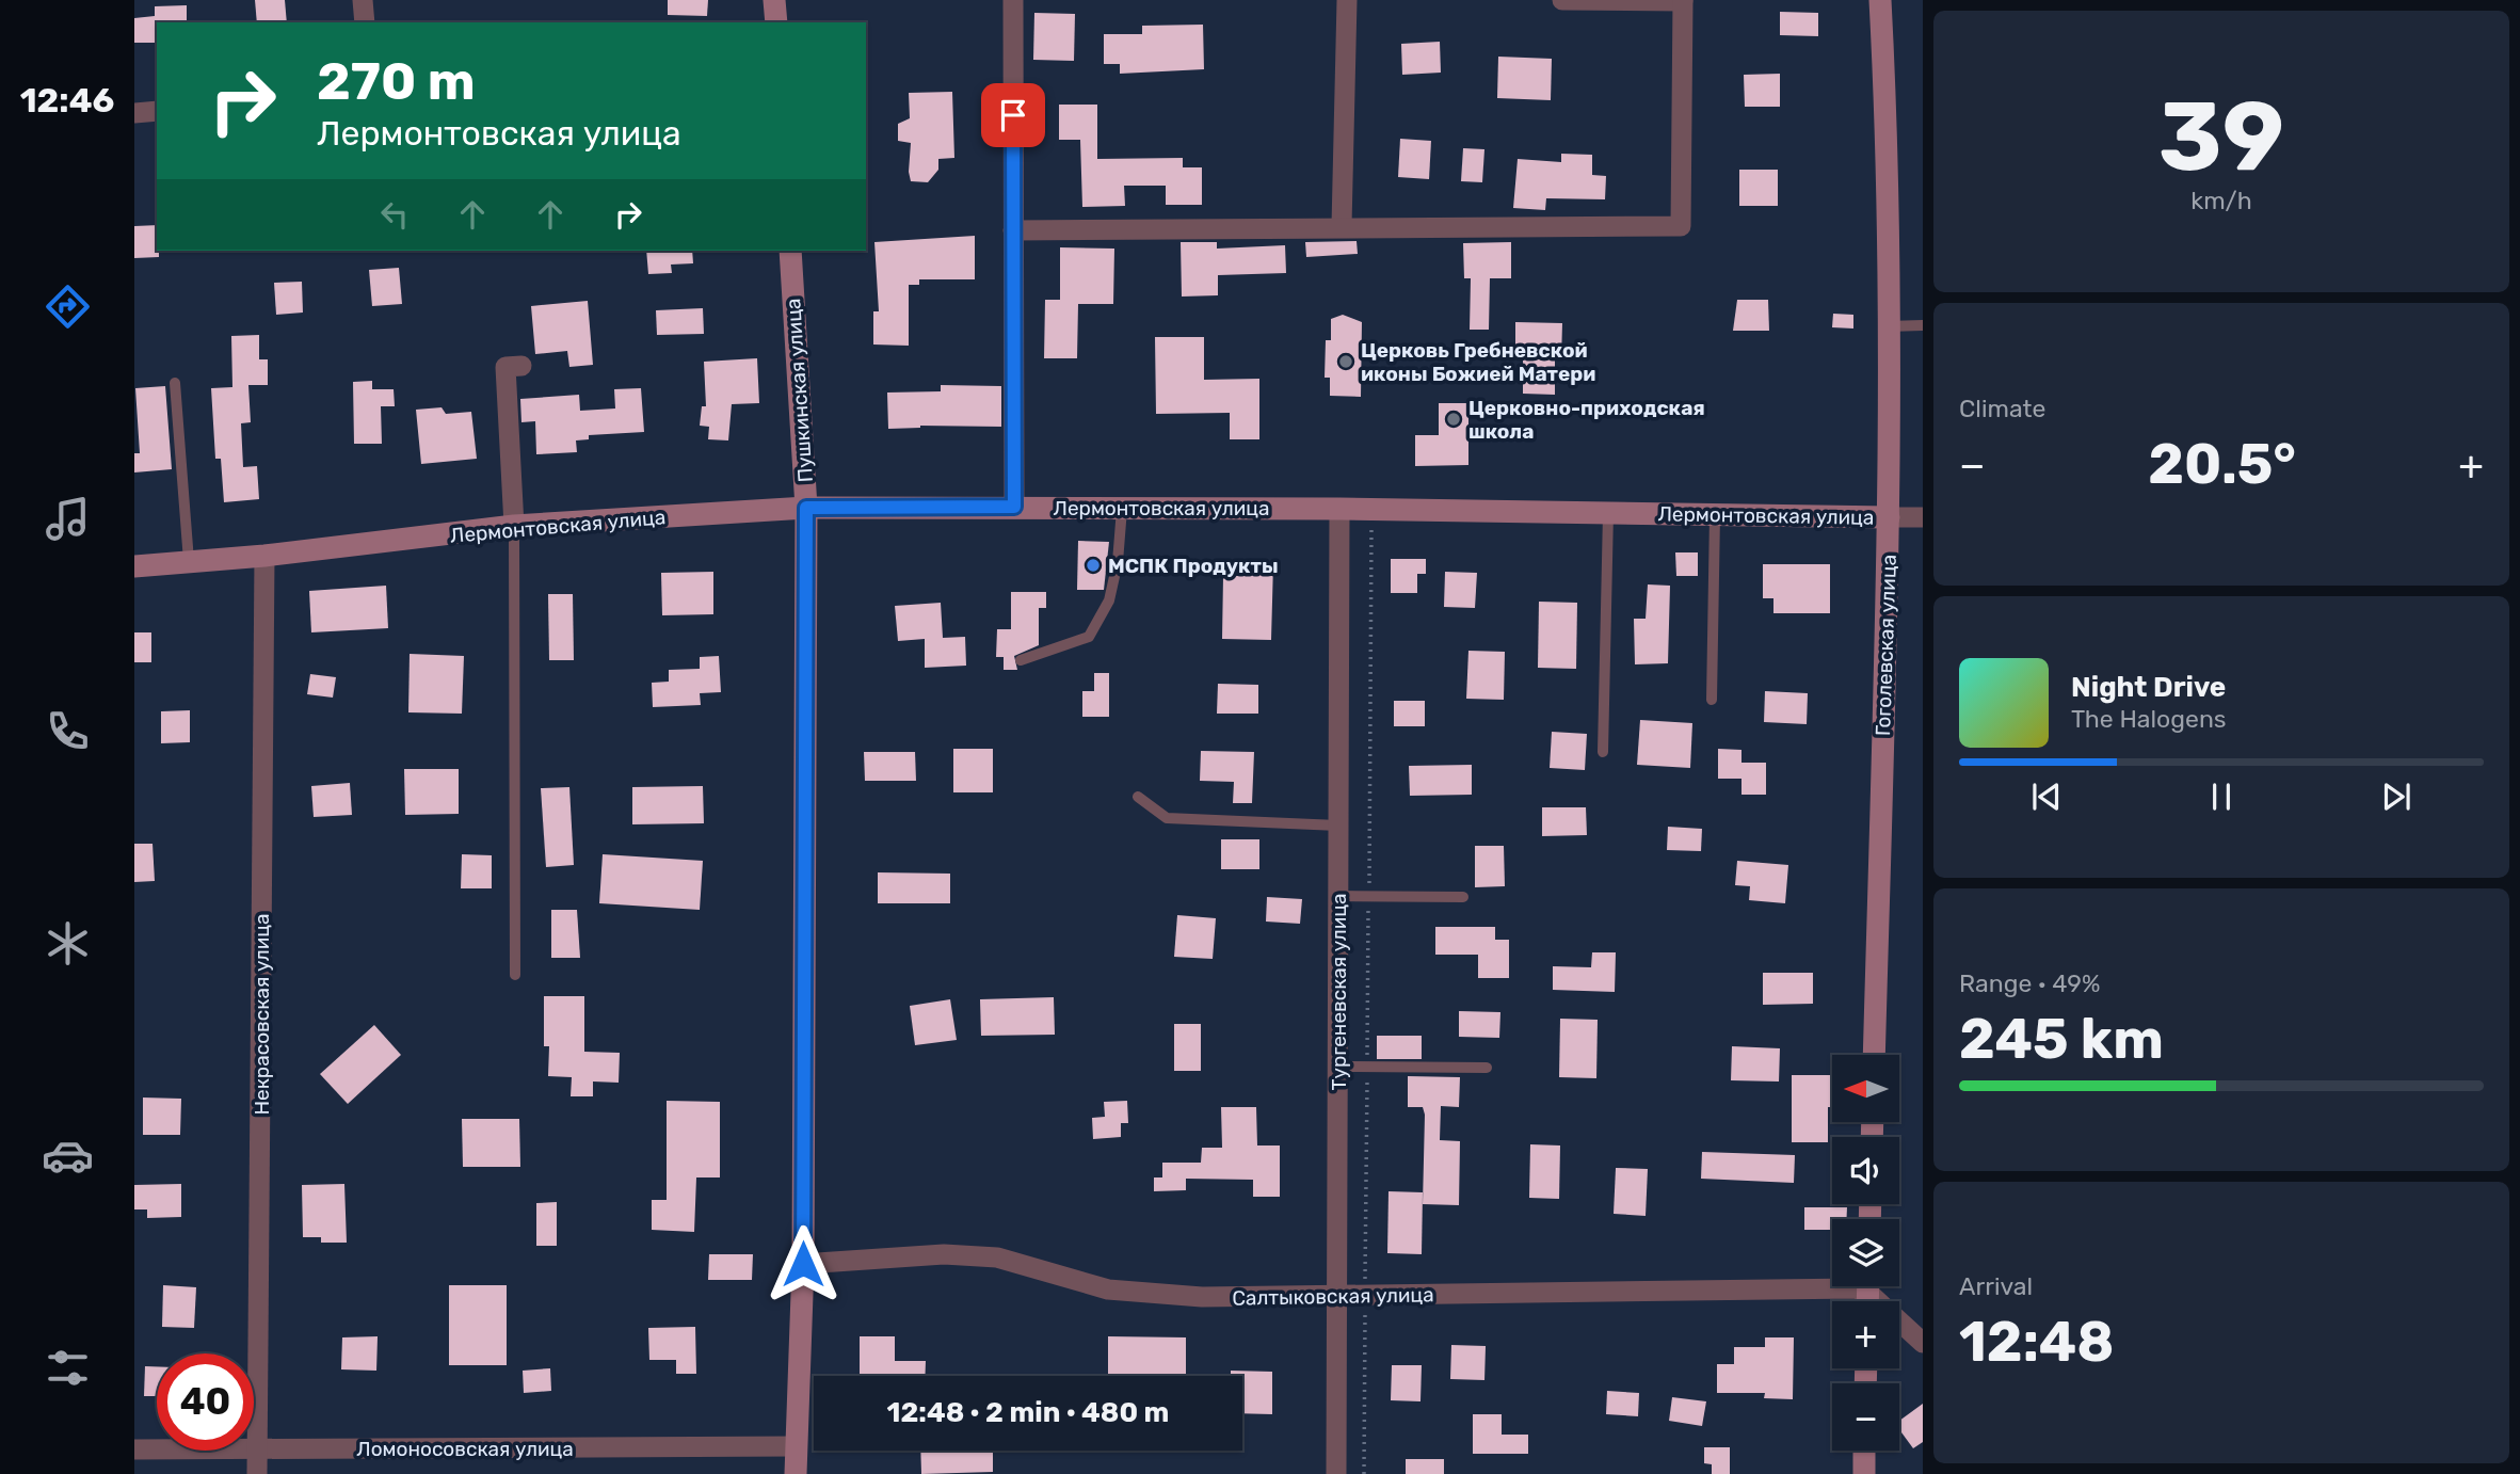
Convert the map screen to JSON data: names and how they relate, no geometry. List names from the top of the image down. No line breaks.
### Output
{"streets":{"street":["Пушкинская улица","Лермонтовская улица","Гоголевская улица","Тургеневская улица","Некрасовская улица","Салтыковская улица","Ломоносовская улица"]},"crossings":[["Пушкинская улица","Лермонтовская улица"],["Пушкинская улица","Салтыковская улица"],["Пушкинская улица","Ломоносовская улица"],["Лермонтовская улица","Гоголевская улица"],["Лермонтовская улица","Тургеневская улица"],["Лермонтовская улица","Некрасовская улица"],["Тургеневская улица","Салтыковская улица"],["Некрасовская улица","Ломоносовская улица"]],"places":["Церковь Гребневской иконы Божией Матери","Церковно-приходская школа","МСПК Продукты"],"north":"left","page":{"tabs":"12:46","tile":[["39","km/h"],"Climate",["Range · 49%","245 km"],["Arrival","12:48"]],"turn":["270 m","Лермонтовская улица"],"heat":["−","20.5°","+"],"song":["Night Drive","The Halogens"],"map_buttons":["+","−"],"limit":"40","trip":"12:48 · 2 min · 480 m"}}
